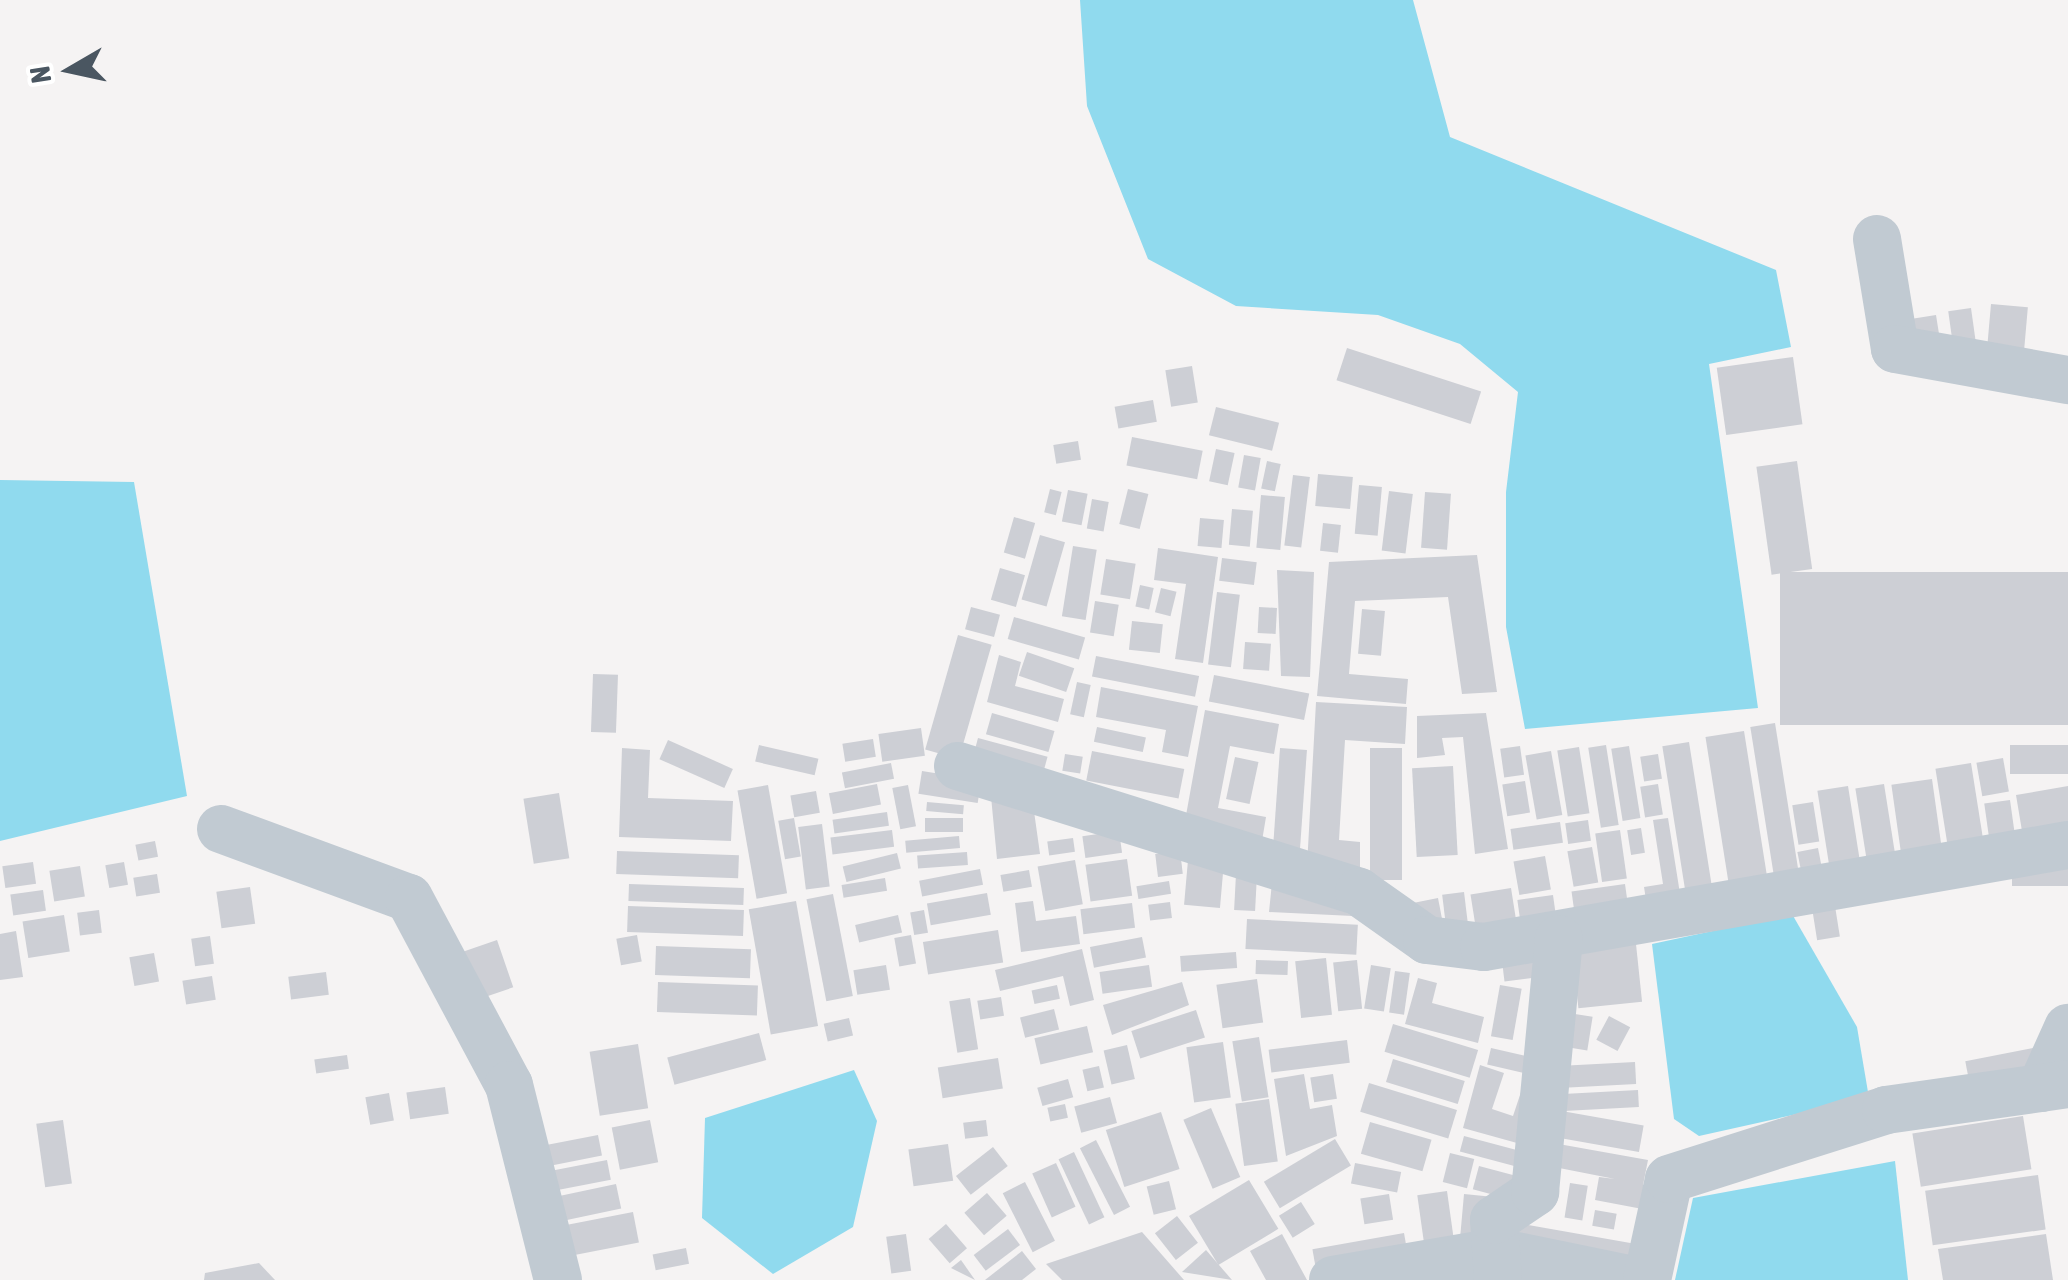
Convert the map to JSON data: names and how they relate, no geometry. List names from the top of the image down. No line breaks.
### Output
{"north":"left"}
